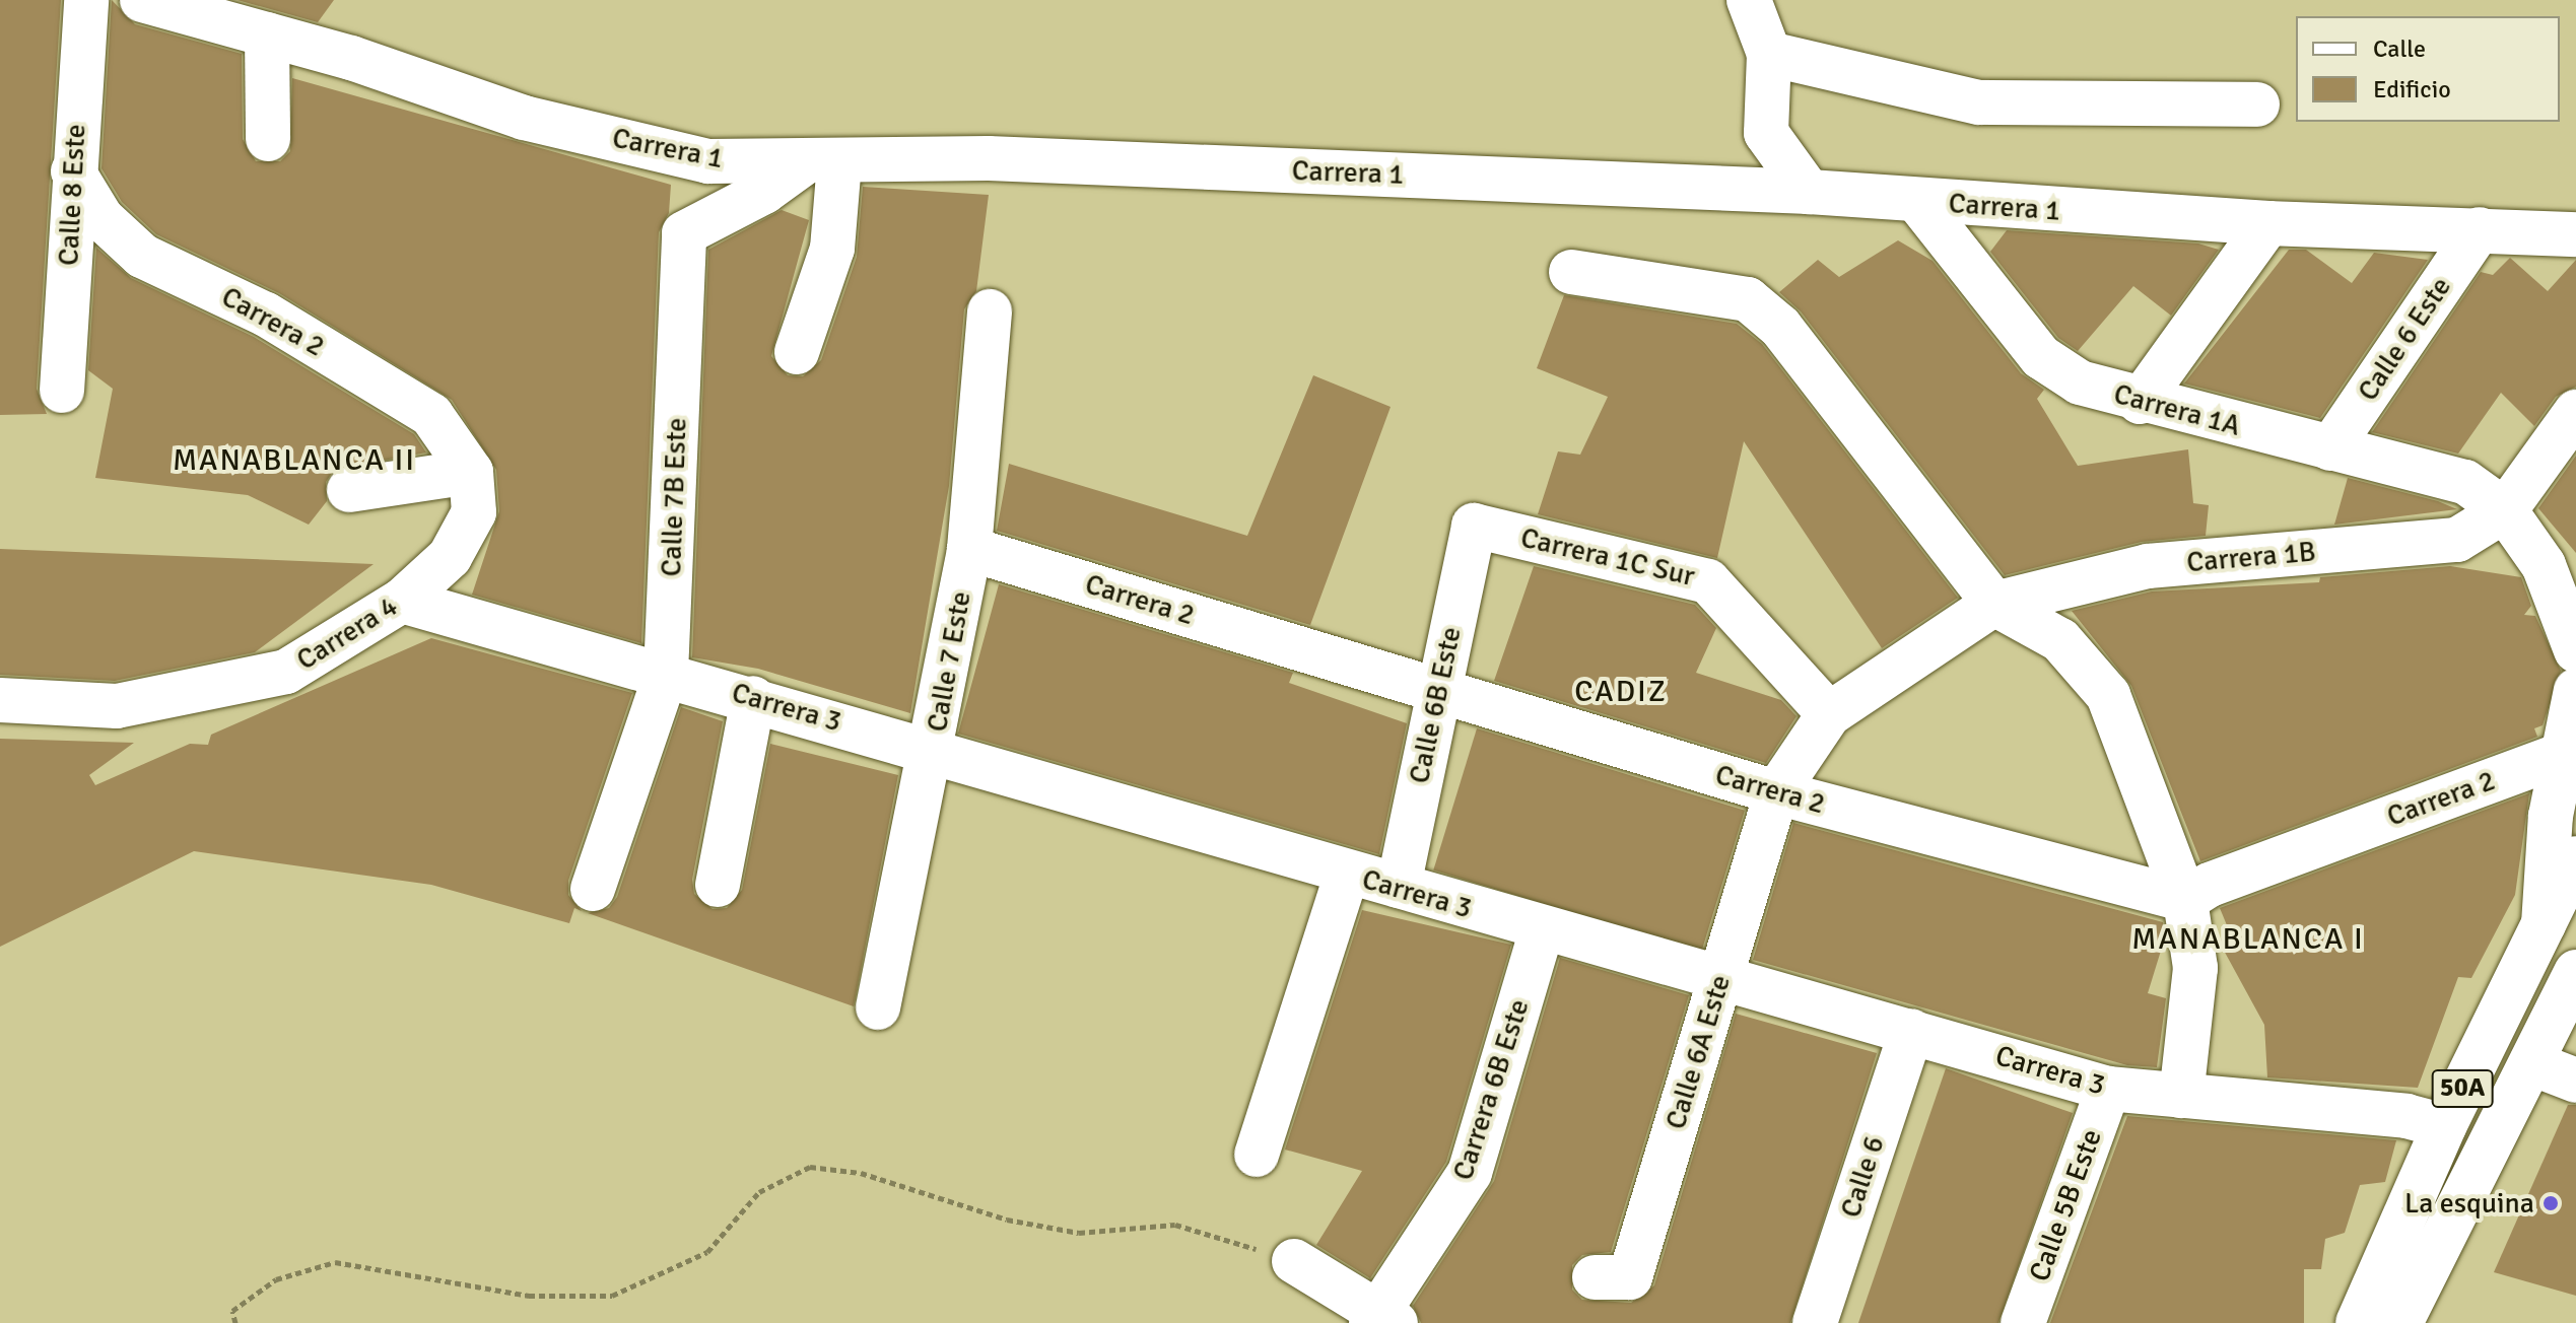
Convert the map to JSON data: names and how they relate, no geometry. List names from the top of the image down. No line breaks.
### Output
{"streets":{"street":["Carrera 1","Calle 8 Este","Carrera 2","Calle 6 Este","Carrera 1A","Calle 7B Este","Carrera 1C Sur","Carrera 1B","Carrera 4","Calle 7 Este","Calle 6B Este","Carrera 3","Calle 6A Este","50A","Carrera 6B Este","Calle 6","Calle 5B Este"]},"crossings":[["Carrera 1","Calle 6 Este"],["Carrera 1","Carrera 1A"],["Carrera 1","Calle 7B Este"],["Calle 8 Este","Carrera 2"],["Carrera 2","Carrera 1B"],["Carrera 2","Carrera 4"],["Carrera 2","Calle 7 Este"],["Carrera 2","Calle 6B Este"],["Carrera 2","Calle 6A Este"],["Calle 6 Este","Carrera 1A"],["Carrera 1A","Carrera 1B"],["Calle 7B Este","Carrera 3"],["Carrera 1C Sur","Carrera 1B"],["Carrera 1C Sur","Calle 6B Este"],["Carrera 1B","Calle 6A Este"],["Carrera 4","Carrera 3"],["Calle 7 Este","Carrera 3"],["Calle 6B Este","Carrera 3"],["Carrera 3","Calle 6A Este"],["Carrera 3","50A"],["Carrera 3","Carrera 6B Este"],["Carrera 3","Calle 6"],["Carrera 3","Calle 5B Este"]],"districts":["MANABLANCA II","CADIZ","MANABLANCA I"],"places":["La esquina"],"legend":["Calle","Edificio"]}
